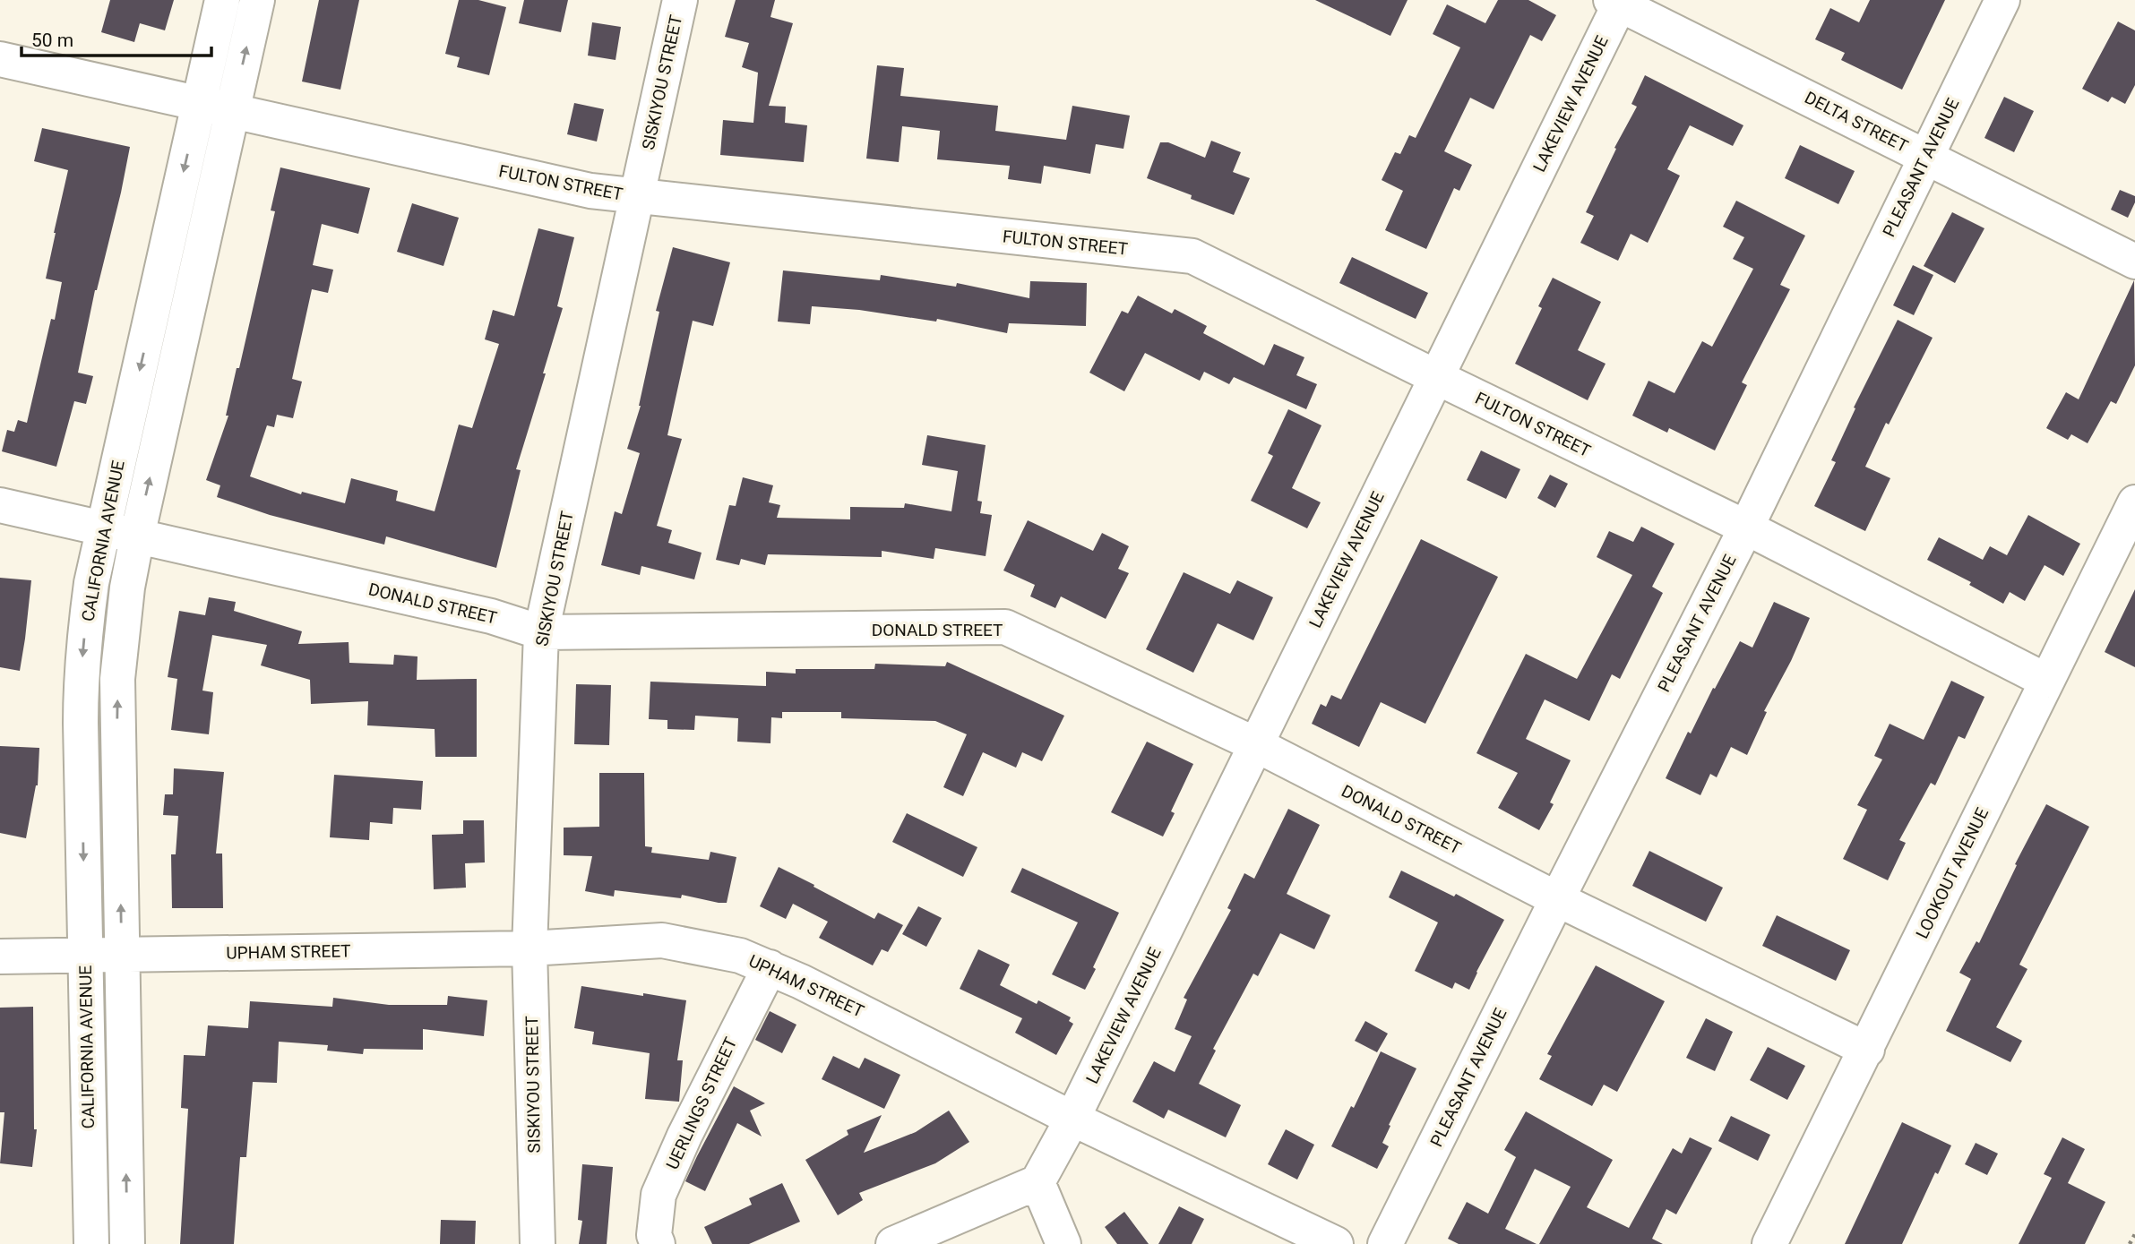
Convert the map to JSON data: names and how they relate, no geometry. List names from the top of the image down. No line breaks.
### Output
{"streets":{"street":["SISKIYOU STREET","LAKEVIEW AVENUE","DELTA STREET","PLEASANT AVENUE","FULTON STREET","CALIFORNIA AVENUE","DONALD STREET","LOOKOUT AVENUE","UPHAM STREET","UERLINGS STREET"]},"crossings":[["SISKIYOU STREET","FULTON STREET"],["SISKIYOU STREET","DONALD STREET"],["SISKIYOU STREET","UPHAM STREET"],["LAKEVIEW AVENUE","DELTA STREET"],["LAKEVIEW AVENUE","FULTON STREET"],["LAKEVIEW AVENUE","DONALD STREET"],["LAKEVIEW AVENUE","UPHAM STREET"],["DELTA STREET","PLEASANT AVENUE"],["PLEASANT AVENUE","FULTON STREET"],["PLEASANT AVENUE","DONALD STREET"],["FULTON STREET","CALIFORNIA AVENUE"],["FULTON STREET","LOOKOUT AVENUE"],["CALIFORNIA AVENUE","DONALD STREET"],["CALIFORNIA AVENUE","UPHAM STREET"],["DONALD STREET","LOOKOUT AVENUE"],["UPHAM STREET","UERLINGS STREET"]],"scale_bar":"50 m"}
